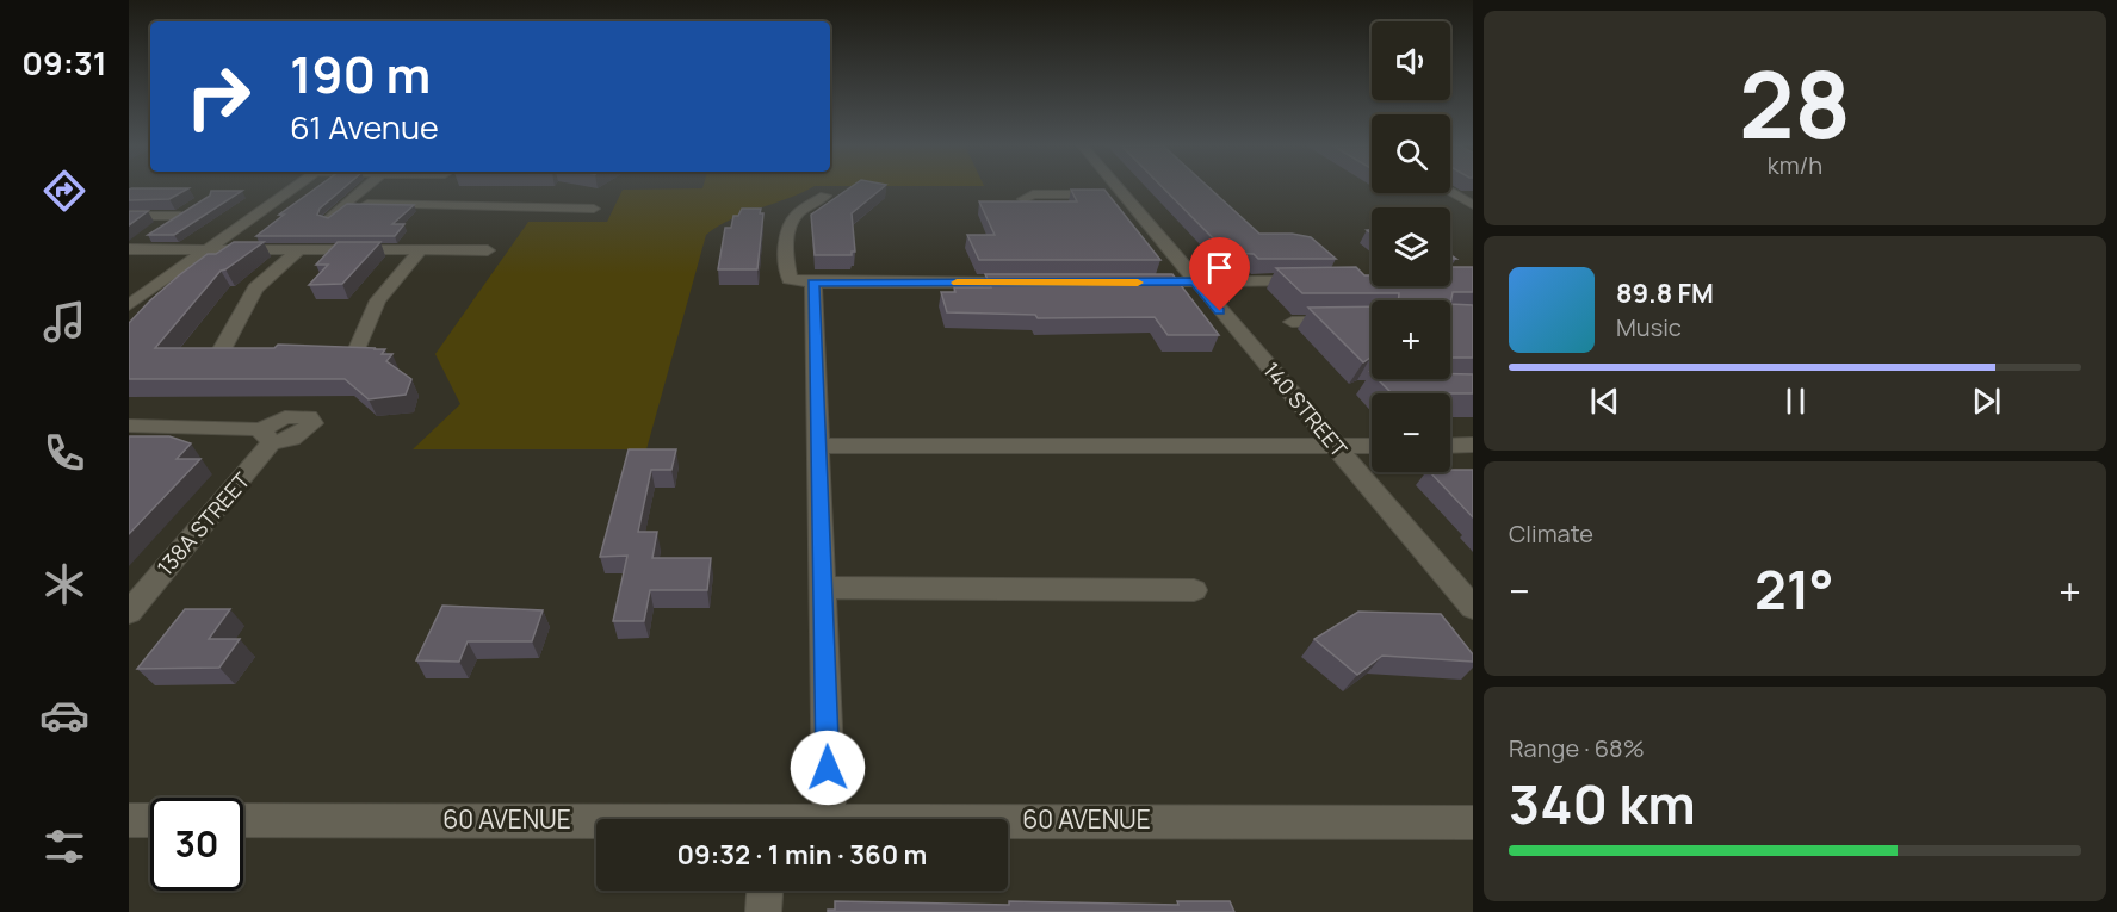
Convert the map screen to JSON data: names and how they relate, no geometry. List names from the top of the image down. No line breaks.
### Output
{"streets":{"street":["140 STREET","138A STREET","60 AVENUE"]},"page":{"tabs":"09:31","tile":[["28","km/h"],"Climate",["Range · 68%","340 km"]],"map_buttons":["+","−"],"turn":["190 m","61 Avenue"],"song":["89.8 FM","Music"],"heat":["−","21°","+"],"limit":"30","trip":"09:32 · 1 min · 360 m"}}
